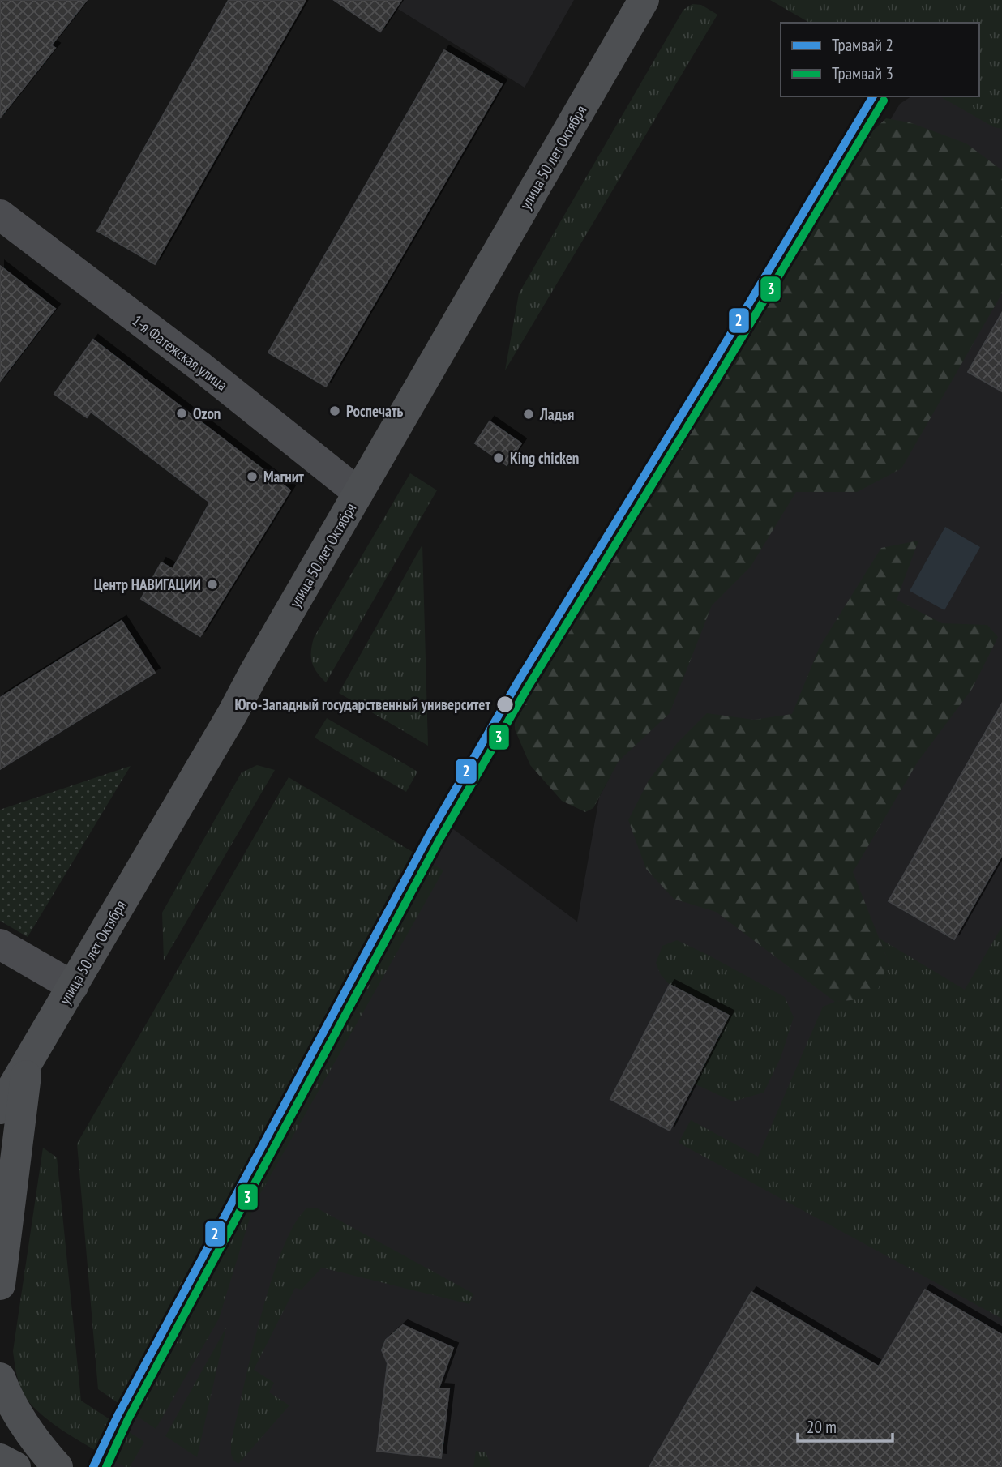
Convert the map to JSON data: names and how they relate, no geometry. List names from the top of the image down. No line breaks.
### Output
{"streets":{"main road":["улица 50 лет Октября"],"street":["1-я Фатежская улица"]},"crossings":[["улица 50 лет Октября","1-я Фатежская улица"]],"places":["Роспечать","Ozon","Ладья","King chicken","Магнит","Центр НАВИГАЦИИ","Юго-Западный государственный университет"],"lines":["tram line 2","tram line 3"],"legend":["Трамвай 2","Трамвай 3"],"scale_bar":"20 m"}
